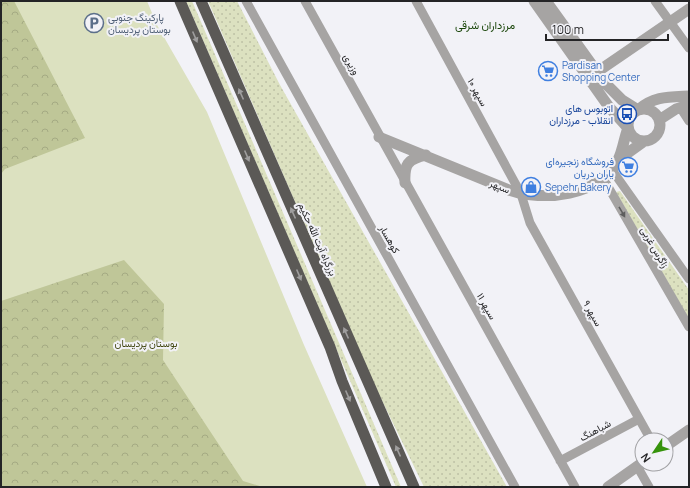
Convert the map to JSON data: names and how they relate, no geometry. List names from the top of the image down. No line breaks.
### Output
{"streets":{"highway":["بزرگراه آیت الله حکیم"],"street":["وزیری","سپهر ۱۰","سپهر","کوهسار","زاگرس غربی","سپهر ۱۱","سپهر ۹","شباهنگ"]},"crossings":[["وزیری","سپهر"],["وزیری","سپهر ۱۱"],["سپهر ۱۰","سپهر"],["سپهر ۱۰","سپهر ۹"],["سپهر","زاگرس غربی"],["سپهر","سپهر ۱۱"],["سپهر","سپهر ۹"],["سپهر ۱۱","شباهنگ"],["سپهر ۹","شباهنگ"]],"districts":["مرزداران شرقی"],"parks":["بوستان پردیسان"],"places":{"parking":["پارکینگ جنوبی بوستان پردیسان"],"supermarket":["Pardisan Shopping Center","فروشگاه زنجیره‌ای یاران دریان"],"bus stop":["اتوبوس های انقلاب - مرزداران"],"shop":["Sepehr Bakery"]},"scale_bar":"100 m","north":"bottom left"}
